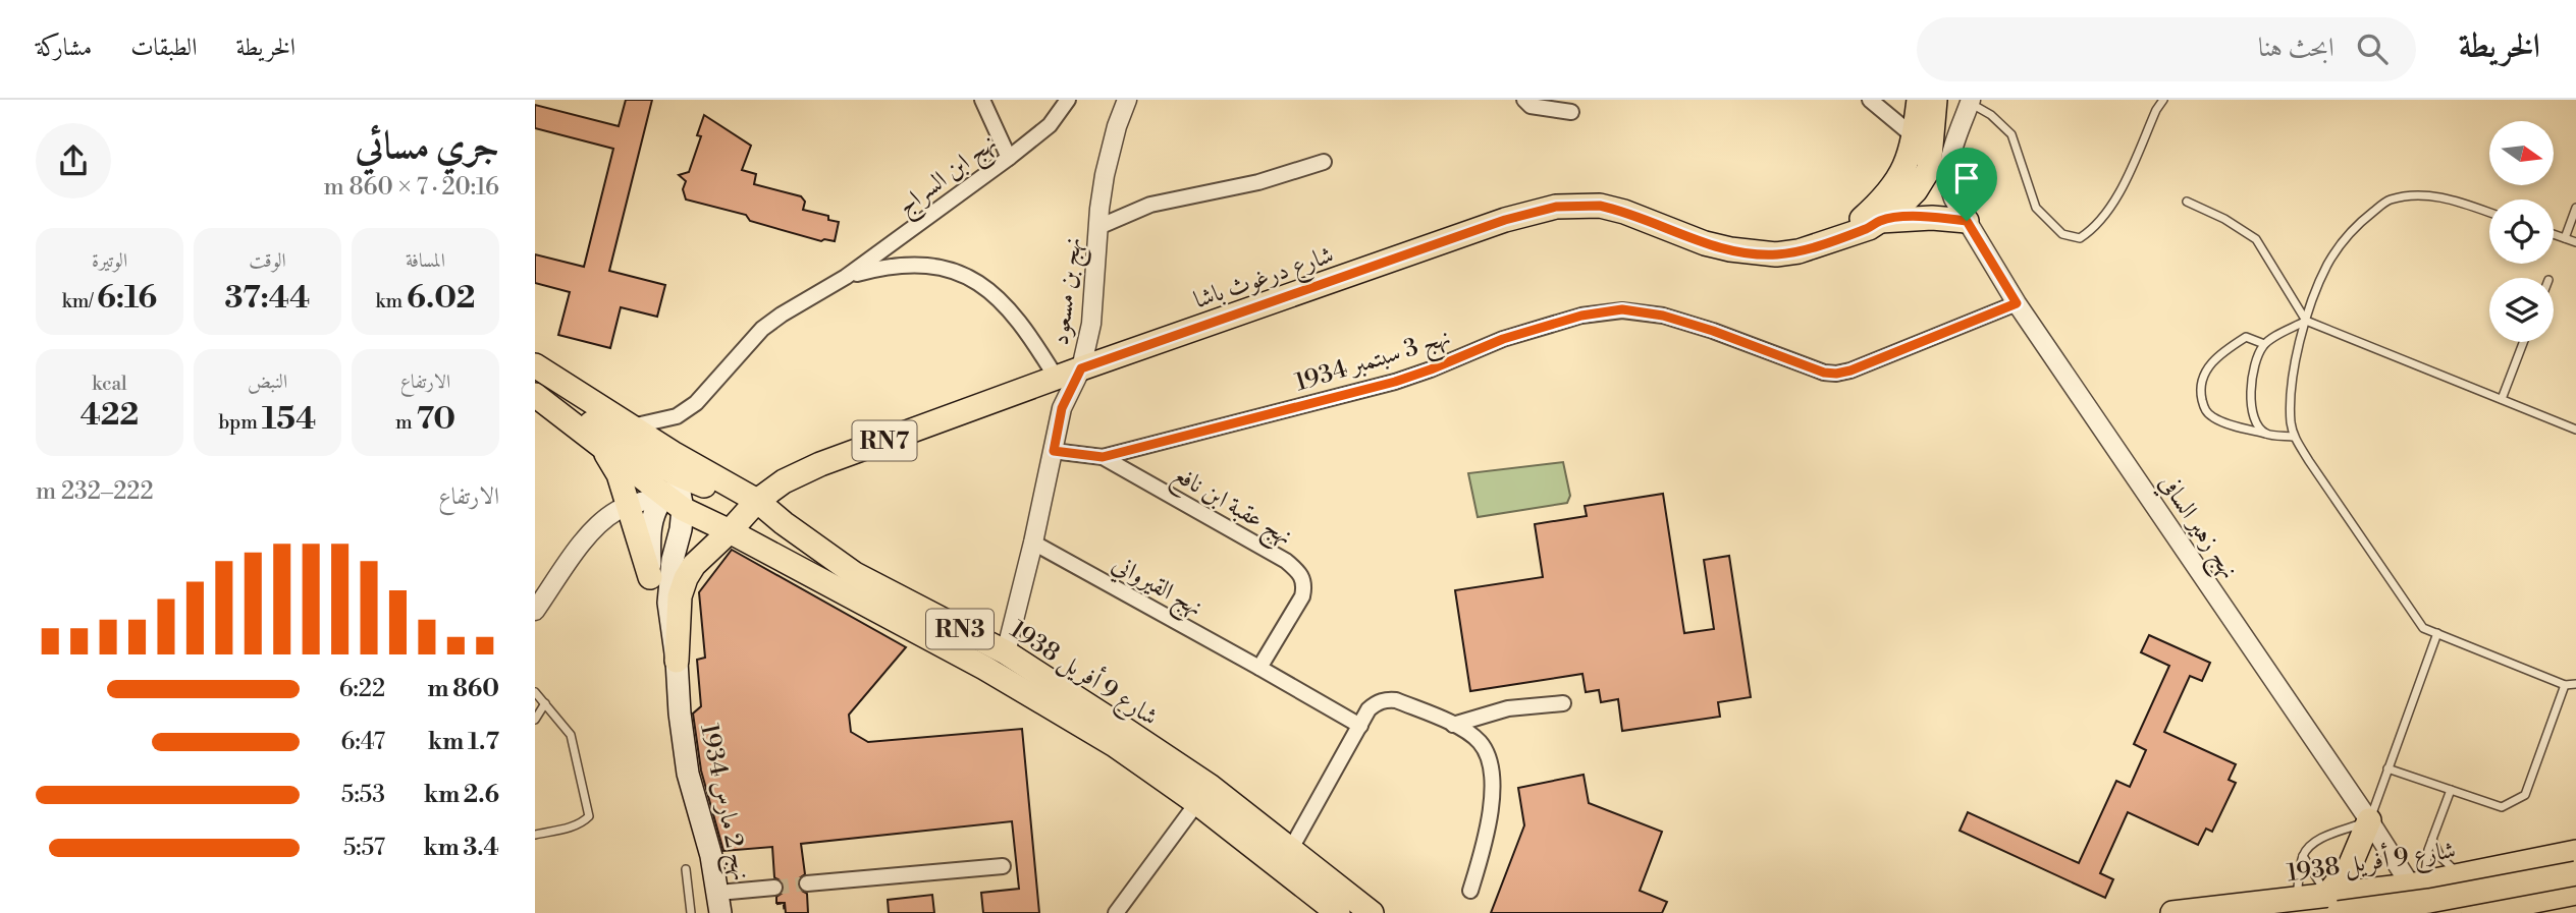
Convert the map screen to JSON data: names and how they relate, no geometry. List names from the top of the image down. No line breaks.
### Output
{"streets":{"main road":["شارع درغوث باشا","RN7","RN3","شارع 9 أفريل 1938","نهج 2 مارس 1934"],"street":["نهج ابن السراج","نهج بن مسعود","نهج 3 سبتمبر 1934","نهج عقبة ابن نافع","نهج زهير السافي","نهج القيرواني"]},"crossings":[["نهج ابن السراج","شارع درغوث باشا"],["نهج ابن السراج","شارع 9 أفريل 1938"],["شارع درغوث باشا","نهج بن مسعود"],["شارع درغوث باشا","RN7"],["شارع درغوث باشا","نهج زهير السافي"],["شارع درغوث باشا","شارع 9 أفريل 1938"],["شارع درغوث باشا","نهج 2 مارس 1934"],["نهج بن مسعود","نهج عقبة ابن نافع"],["نهج بن مسعود","نهج القيرواني"],["نهج بن مسعود","شارع 9 أفريل 1938"],["نهج 3 سبتمبر 1934","نهج عقبة ابن نافع"],["نهج 3 سبتمبر 1934","نهج زهير السافي"],["RN7","نهج زهير السافي"],["نهج عقبة ابن نافع","نهج القيرواني"],["نهج زهير السافي","شارع 9 أفريل 1938"],["شارع 9 أفريل 1938","نهج 2 مارس 1934"]],"north":"right","page":{"header":"الخريطة","search":"ابحث هنا","nav":["الخريطة","الطبقات","مشاركة"],"heading":["جري مسائي","20:16 · 7 × 860 m"],"stats":[["المسافة","6.02 km"],["الوقت","37:44"],["الوتيرة","6:16 /km"],["الارتفاع","70 m"],["النبض","154 bpm"],["kcal","422"]],"chart":["الارتفاع","222–232 m"],"list":[{"name":"860 m","note":"6:22"},{"name":"1.7 km","note":"6:47"},{"name":"2.6 km","note":"5:53"},{"name":"3.4 km","note":"5:57"}]}}
